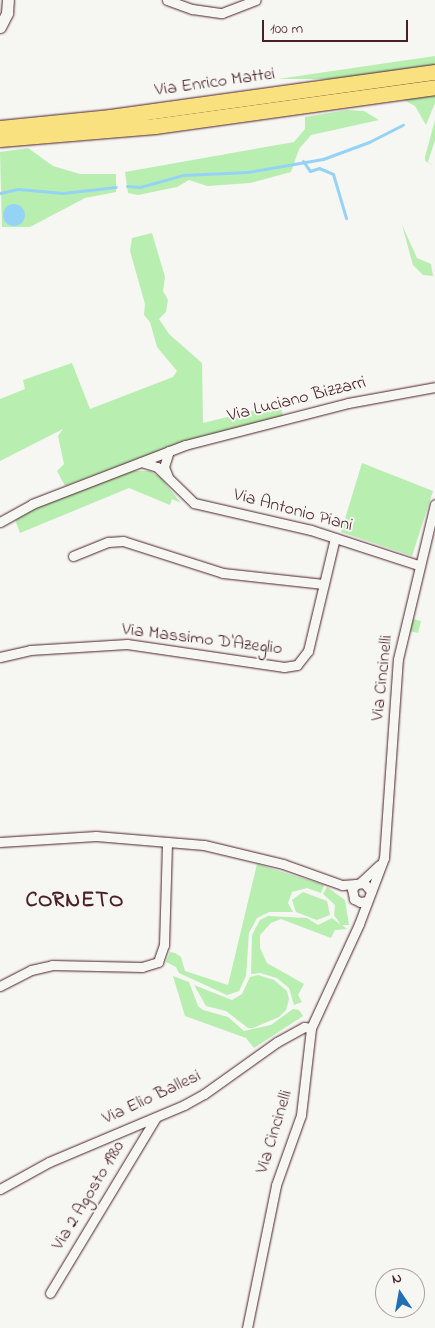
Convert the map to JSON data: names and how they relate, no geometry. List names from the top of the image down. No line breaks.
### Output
{"streets":{"main road":["Via Enrico Mattei"],"street":["Via Luciano Bizzarri","Via Antonio Piani","Via Massimo D'Azeglio","Via Cincinelli","Via Elio Ballesi","Via 2 Agosto 1980"]},"crossings":[["Via Antonio Piani","Via Massimo D'Azeglio"],["Via Antonio Piani","Via Cincinelli"],["Via Cincinelli","Via Elio Ballesi"],["Via Elio Ballesi","Via 2 Agosto 1980"]],"districts":["CORNETO"],"scale_bar":"100 m","north":"top"}
